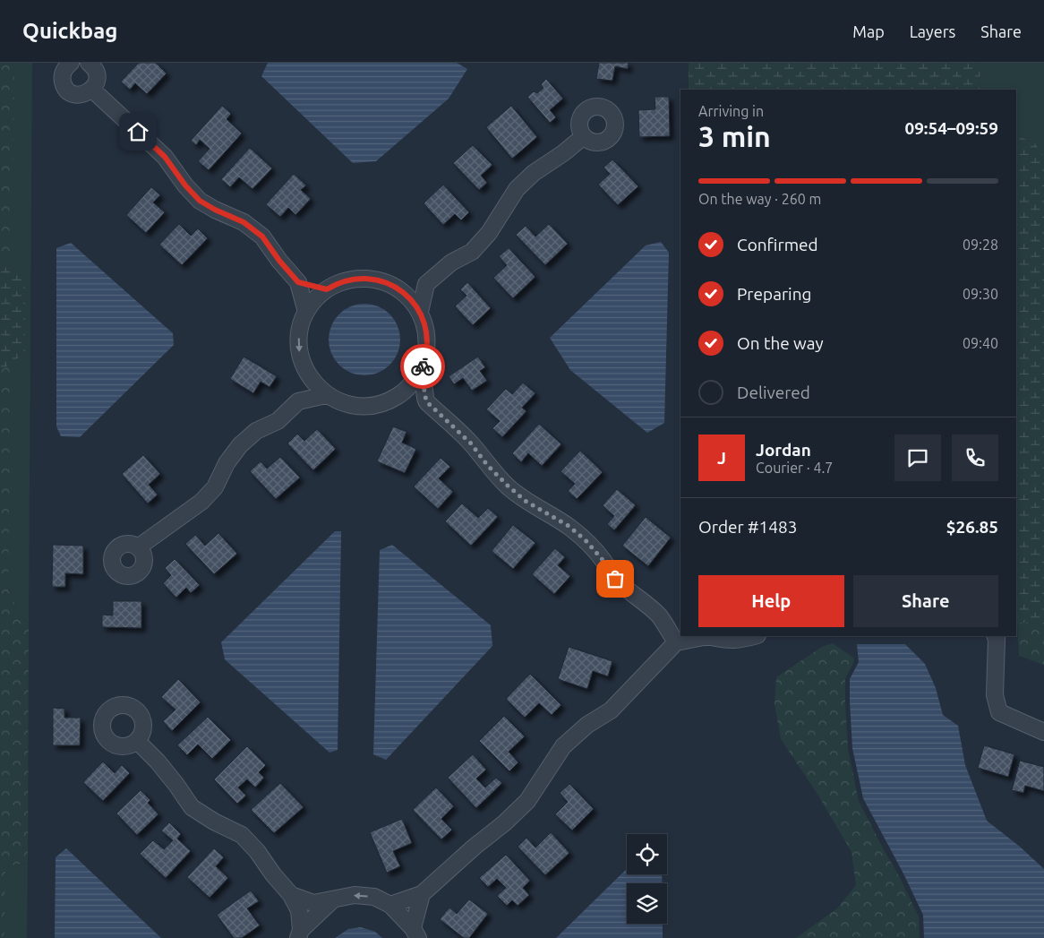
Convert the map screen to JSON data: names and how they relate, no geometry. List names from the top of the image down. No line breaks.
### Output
{"page":{"header":"Quickbag","nav":["Map","Layers","Share"],"heading":["3 min","Arriving in","09:54–09:59"],"panel":["Jordan","Courier · 4.7","Order #1483","$26.85"],"bar":"On the way · 260 m","list":[["Confirmed","09:28"],["Preparing","09:30"],["On the way","09:40"],"Delivered"],"round":"J","buttons":["Help","Share"]}}
